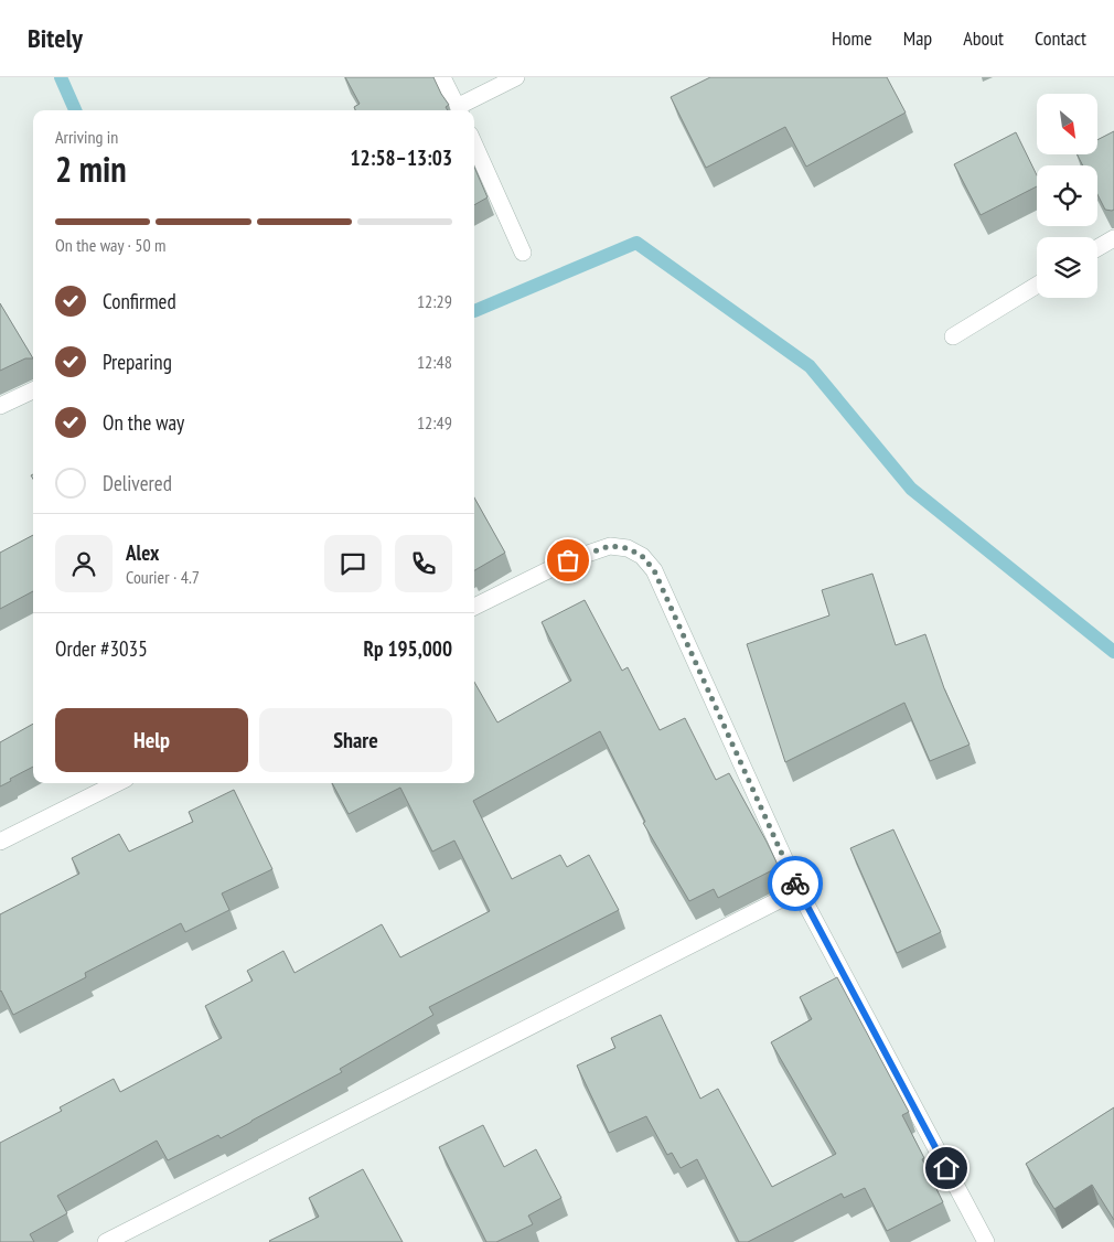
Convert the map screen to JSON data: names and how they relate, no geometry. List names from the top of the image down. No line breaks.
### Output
{"north":"bottom right","page":{"header":"Bitely","nav":["Home","Map","About","Contact"],"heading":["2 min","Arriving in","12:58–13:03"],"panel":["Alex","Courier · 4.7","Order #3035","Rp 195,000"],"bar":"On the way · 50 m","list":[["Confirmed","12:29"],["Preparing","12:48"],["On the way","12:49"],"Delivered"],"buttons":["Help","Share"]}}
